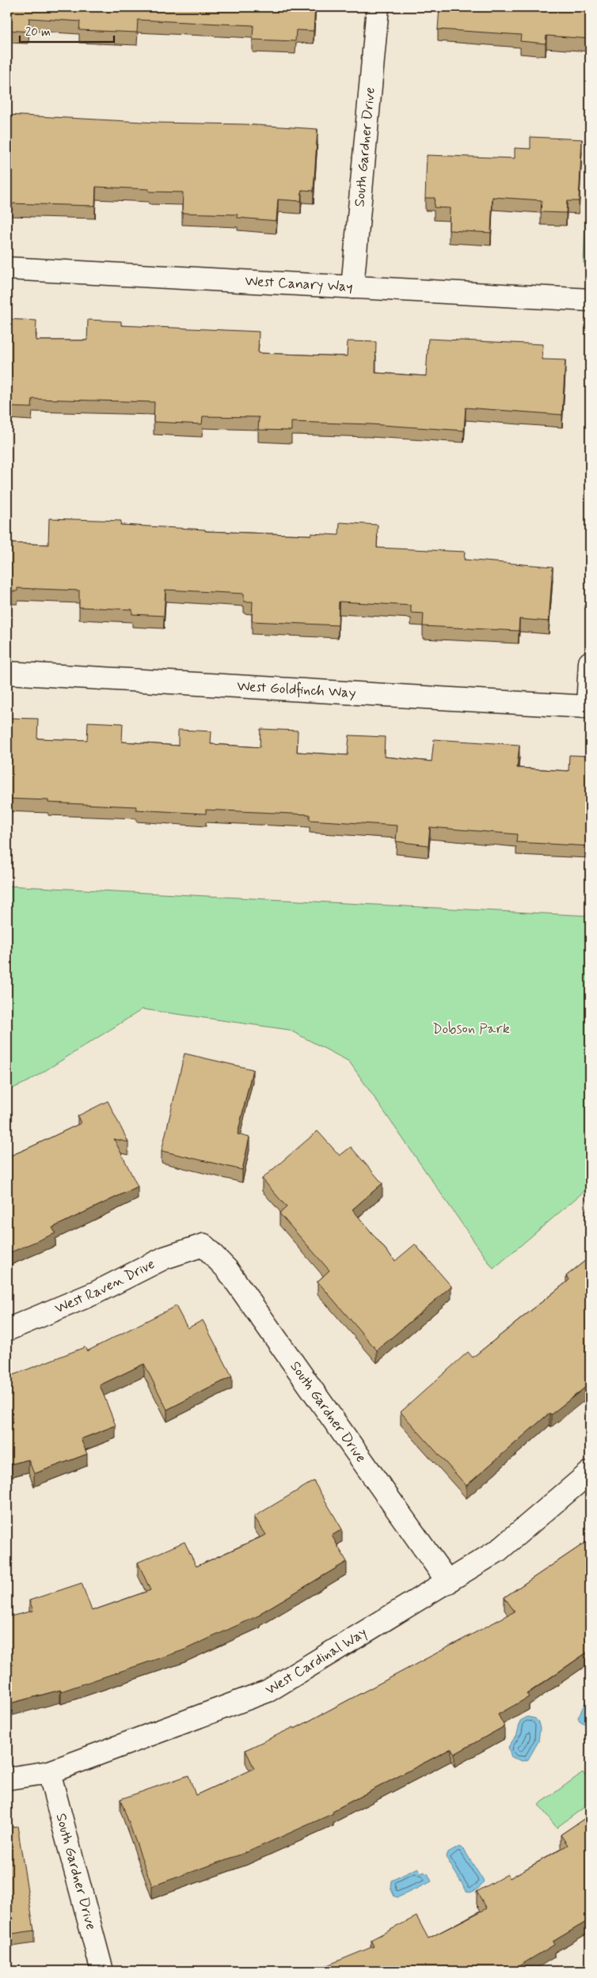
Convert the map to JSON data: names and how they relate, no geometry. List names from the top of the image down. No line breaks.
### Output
{"streets":{"street":["South Gardner Drive","West Canary Way","West Goldfinch Way","West Raven Drive","West Cardinal Way"]},"crossings":[["South Gardner Drive","West Canary Way"],["South Gardner Drive","West Raven Drive"],["South Gardner Drive","West Cardinal Way"]],"parks":["Dobson Park"],"scale_bar":"20 m"}
